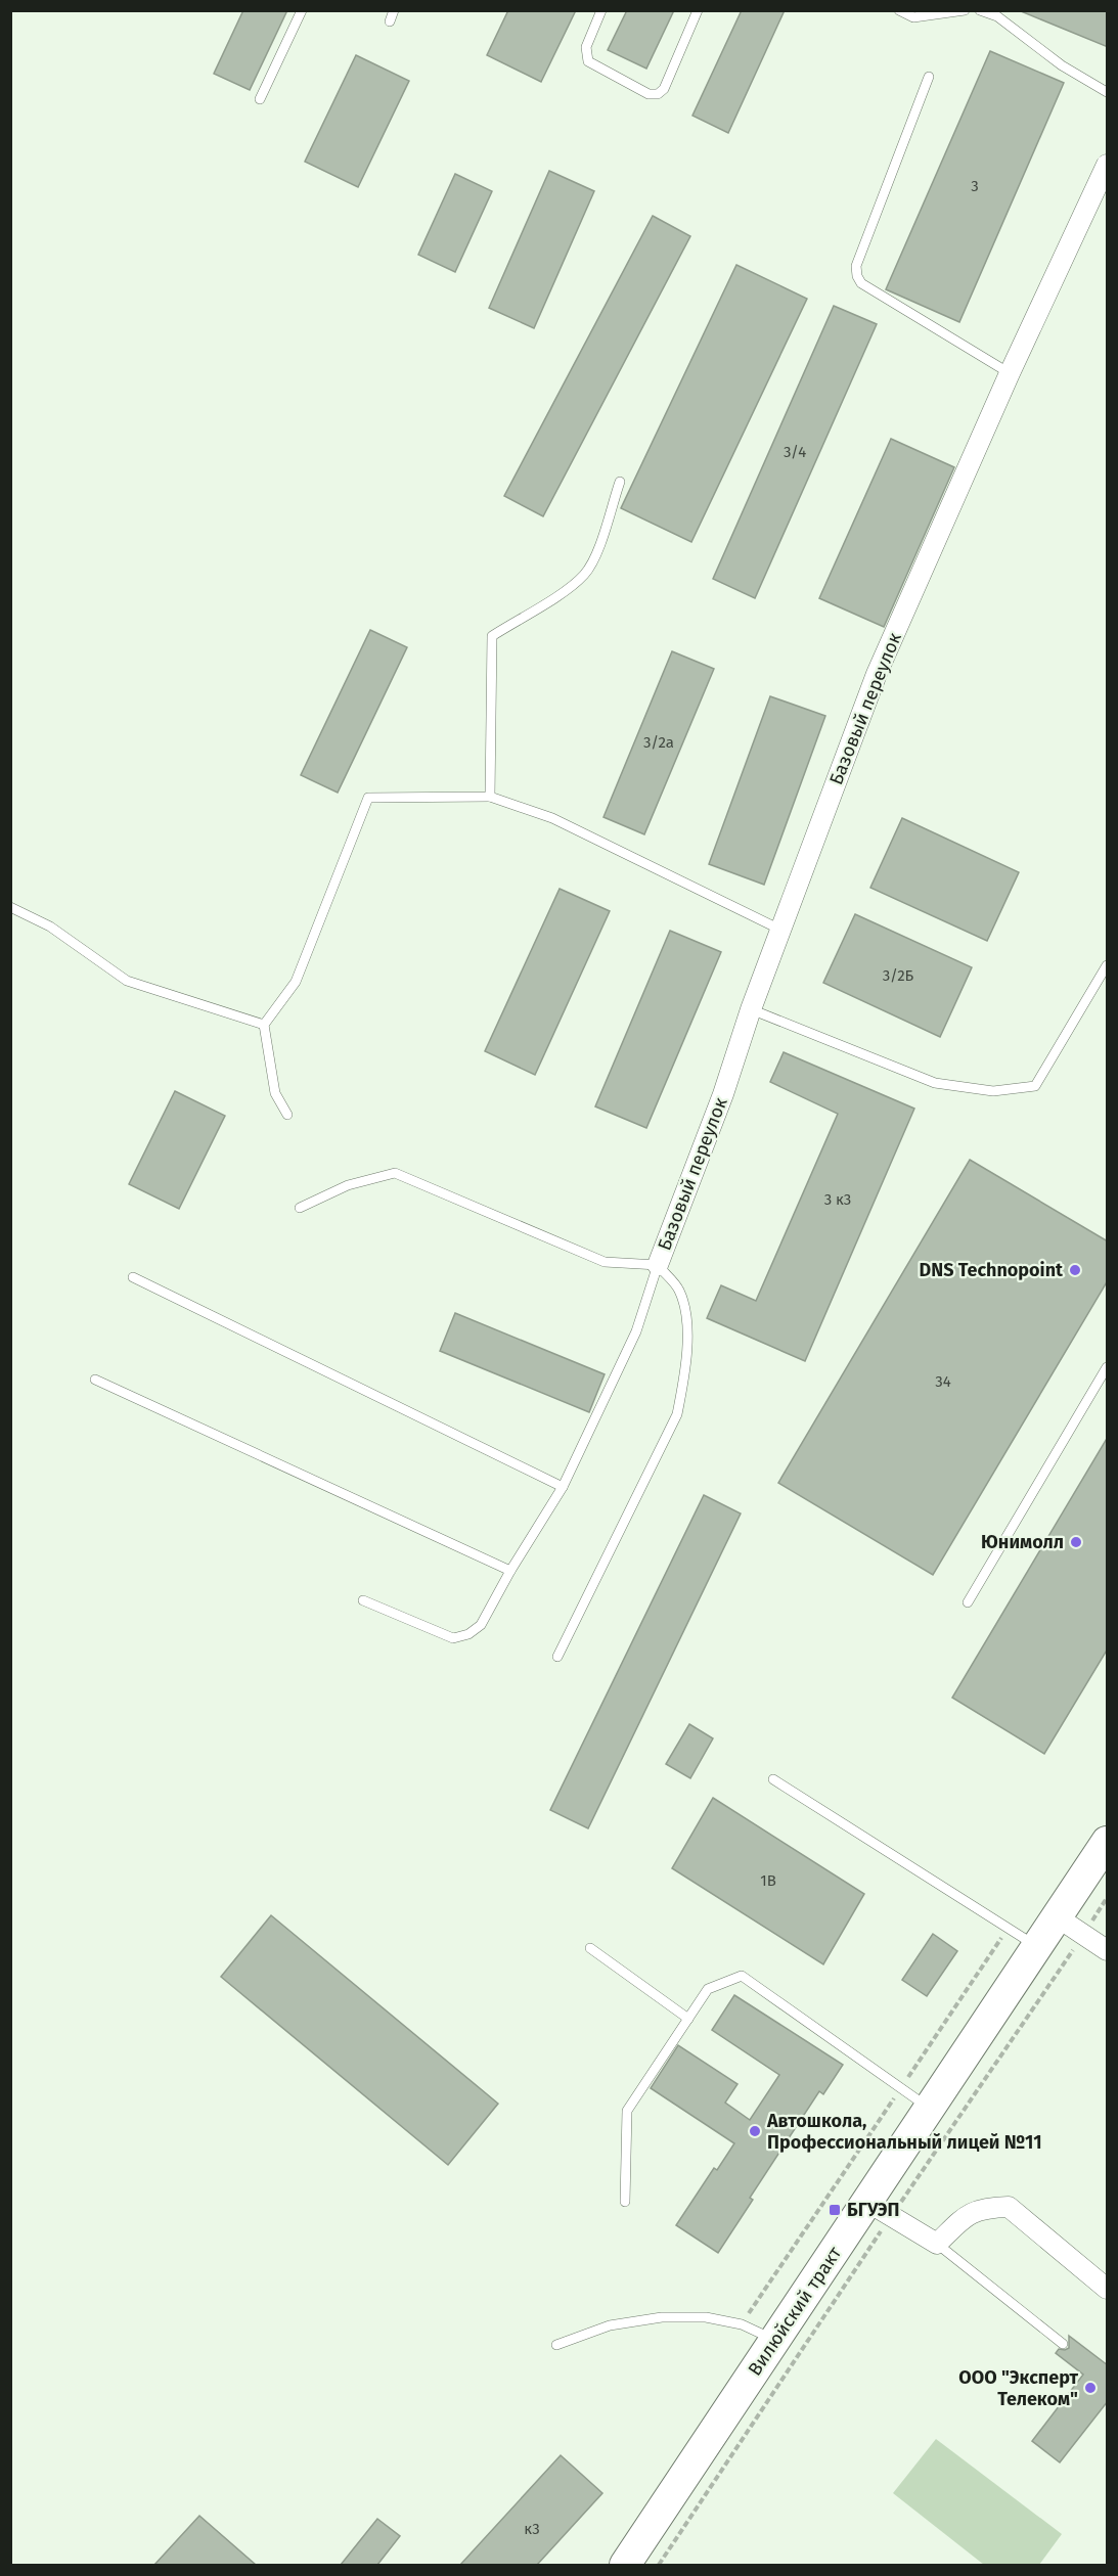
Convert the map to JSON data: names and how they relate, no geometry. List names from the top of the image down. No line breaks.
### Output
{"streets":{"main road":["Вилюйский тракт"],"street":["Базовый переулок"]},"places":{"other":["DNS Technopoint","Юнимолл","Автошкола, Профессиональный лицей №11","ООО \"Эксперт Телеком\""],"transit":["БГУЭП"]},"house_numbers":["3","3/4","3/2а","3/2Б","3 к3","34","1В","к3"]}
